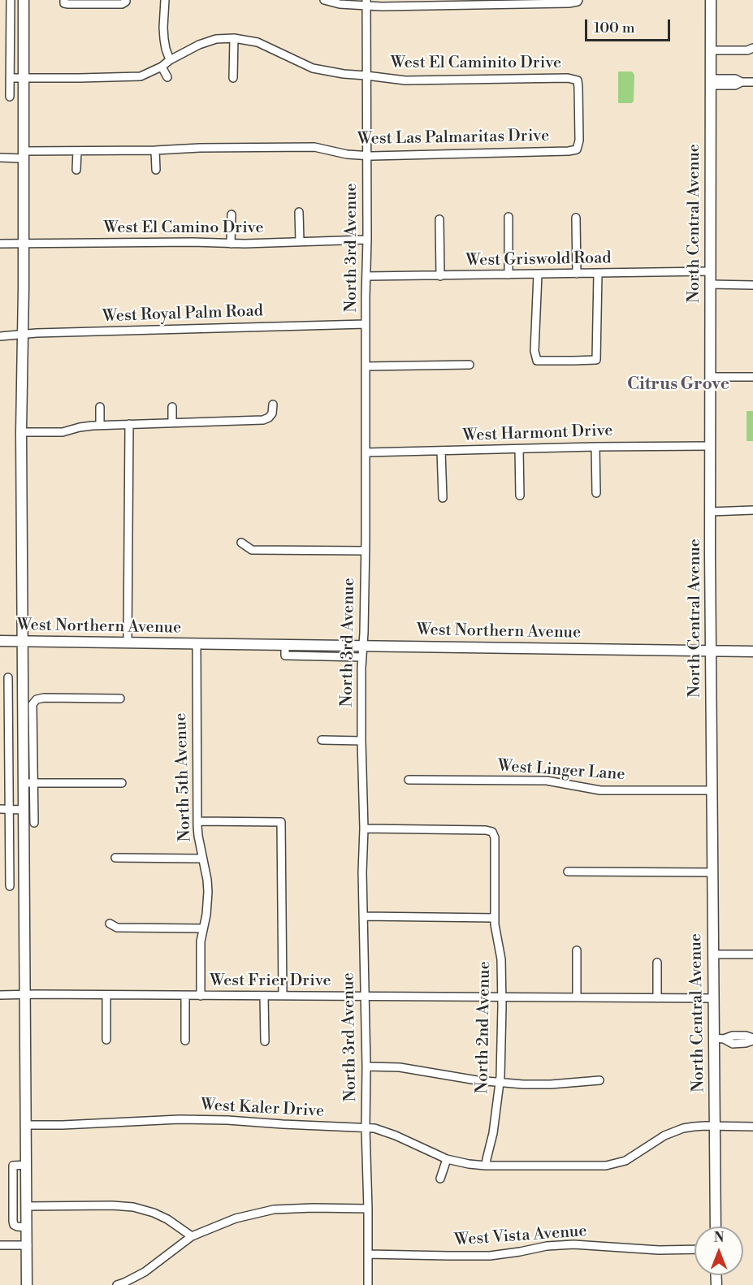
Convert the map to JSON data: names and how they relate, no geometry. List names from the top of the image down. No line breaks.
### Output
{"streets":{"main road":["North Central Avenue","West Northern Avenue"],"street":["West El Caminito Drive","West Las Palmaritas Drive","West El Camino Drive","North 3rd Avenue","West Griswold Road","West Royal Palm Road","West Harmont Drive","West Linger Lane","North 5th Avenue","West Frier Drive","North 2nd Avenue","West Kaler Drive","West Vista Avenue"]},"crossings":[["West El Caminito Drive","West Las Palmaritas Drive"],["West El Caminito Drive","North 3rd Avenue"],["West Las Palmaritas Drive","North 3rd Avenue"],["North Central Avenue","West Griswold Road"],["North Central Avenue","West Harmont Drive"],["North Central Avenue","West Northern Avenue"],["North Central Avenue","West Linger Lane"],["North Central Avenue","West Frier Drive"],["North Central Avenue","West Kaler Drive"],["West El Camino Drive","North 3rd Avenue"],["North 3rd Avenue","West Griswold Road"],["North 3rd Avenue","West Royal Palm Road"],["North 3rd Avenue","West Harmont Drive"],["North 3rd Avenue","West Northern Avenue"],["North 3rd Avenue","West Frier Drive"],["North 3rd Avenue","North 2nd Avenue"],["North 3rd Avenue","West Kaler Drive"],["North 3rd Avenue","West Vista Avenue"],["West Northern Avenue","North 5th Avenue"],["North 5th Avenue","West Frier Drive"],["West Frier Drive","North 2nd Avenue"],["North 2nd Avenue","West Kaler Drive"]],"districts":["Citrus Grove"],"scale_bar":"100 m","north":"top"}
